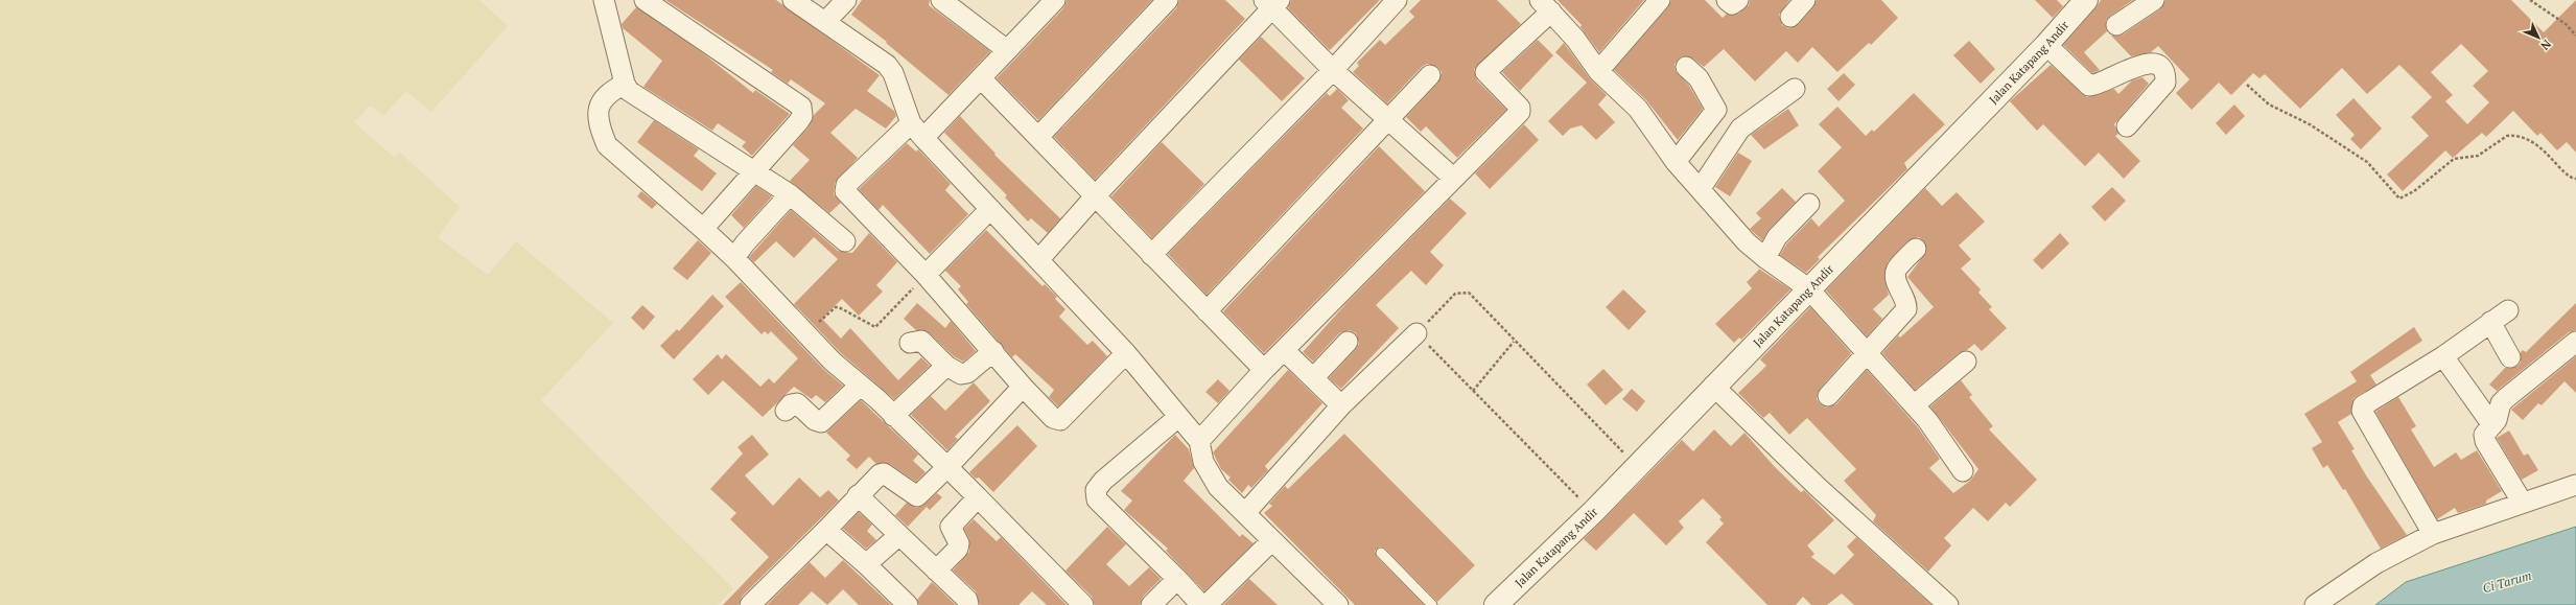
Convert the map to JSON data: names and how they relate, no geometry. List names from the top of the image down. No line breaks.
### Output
{"streets":{"street":["Jalan Katapang Andir"]},"water":["Ci Tarum"],"north":"bottom right"}
